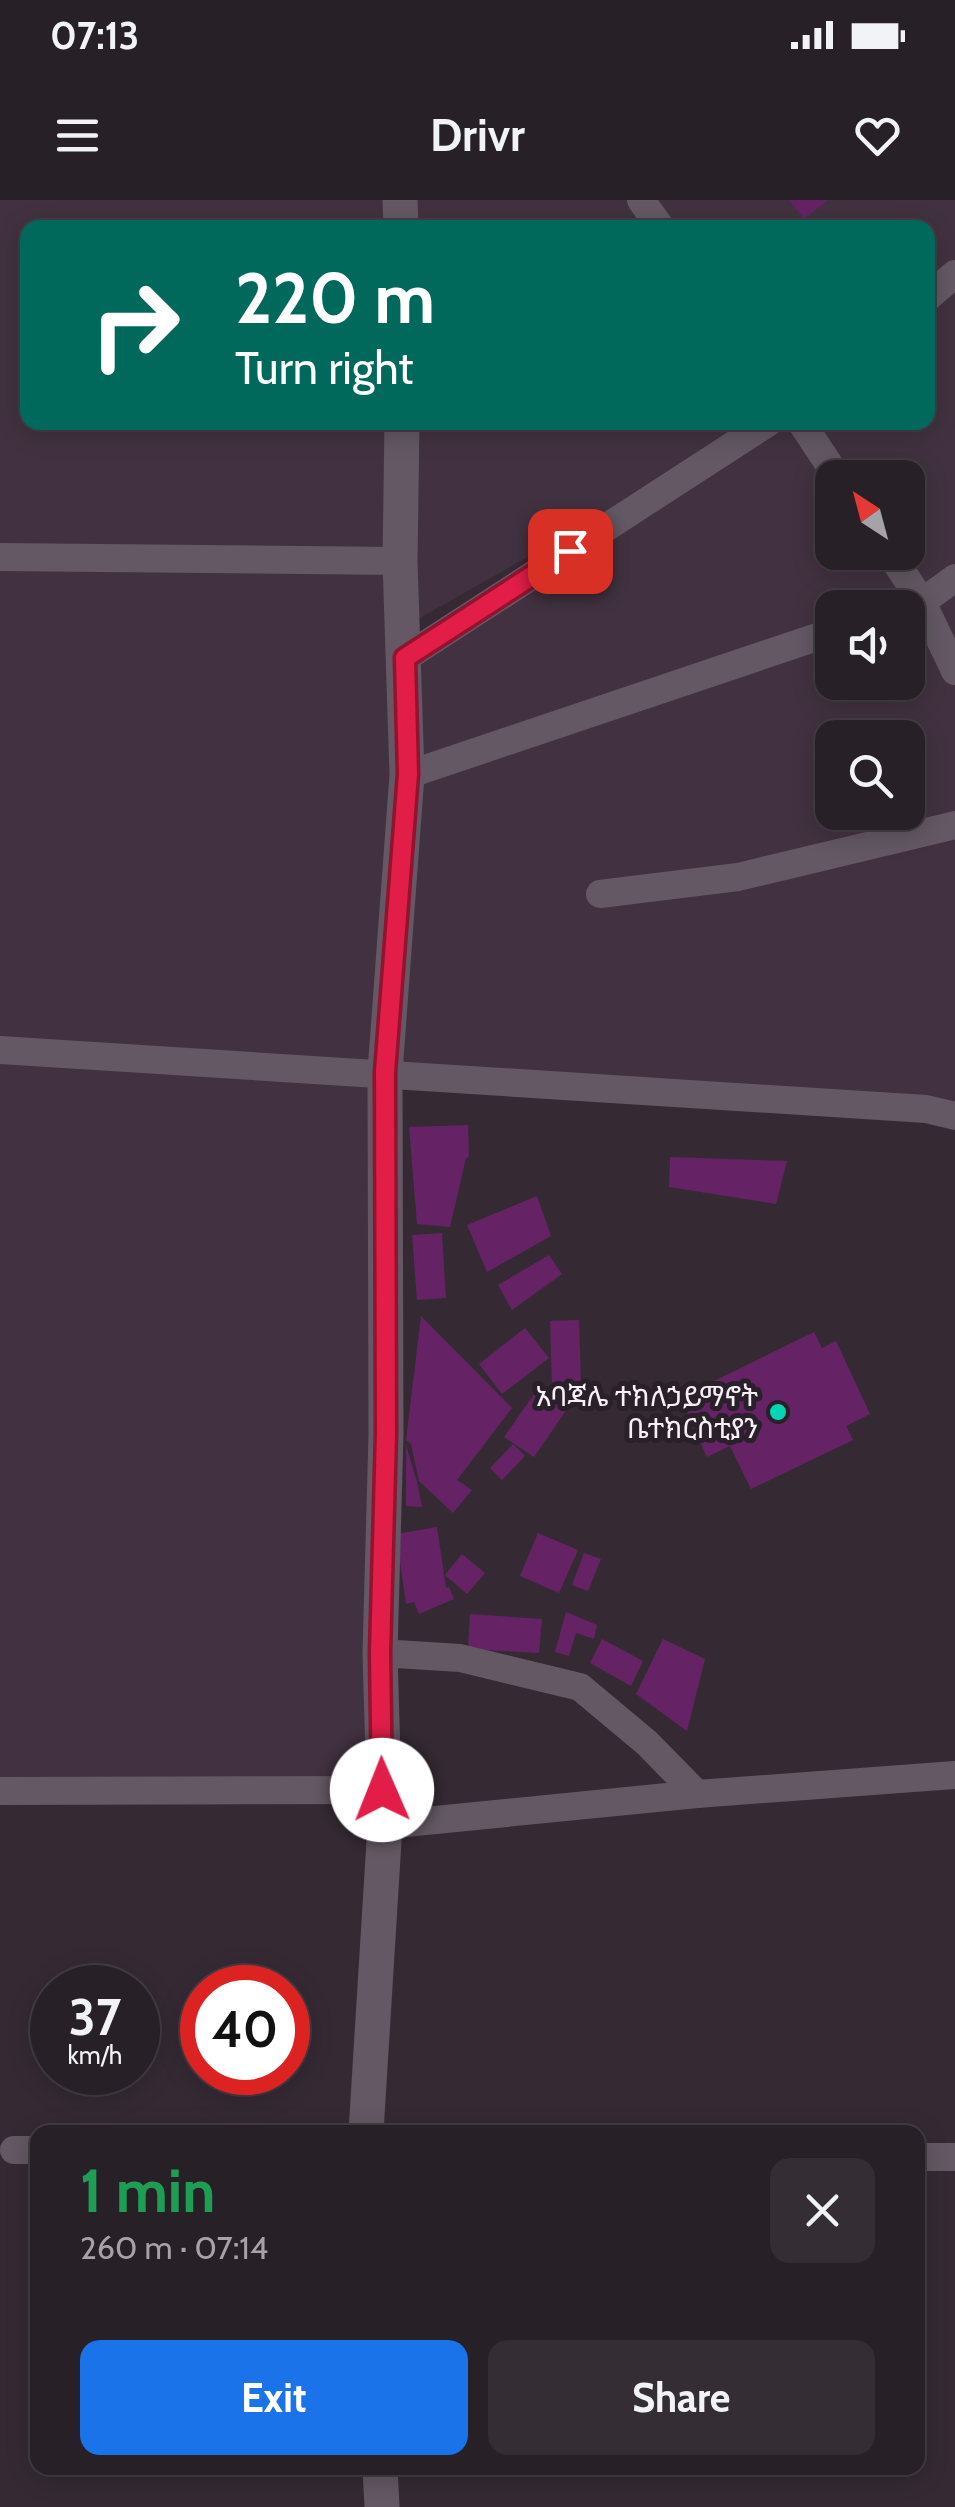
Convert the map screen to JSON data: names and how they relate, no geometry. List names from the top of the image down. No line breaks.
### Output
{"places":["አባጃሌ ተክለኃይማኖት ቤተክርስቲያን"],"north":"top left","page":{"status":"07:13","header":"Drivr","turn":["220 m","Turn right"],"speed":"37 km/h","limit":"40","heading":["1 min","260 m · 07:14"],"buttons":["Exit","Share"]}}
